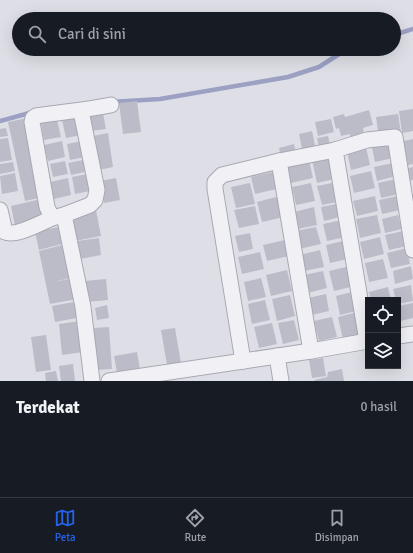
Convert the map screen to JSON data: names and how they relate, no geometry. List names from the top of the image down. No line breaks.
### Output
{"page":{"search":"Cari di sini","heading":["Terdekat","0 hasil"],"nav":["Peta","Rute","Disimpan"]}}
